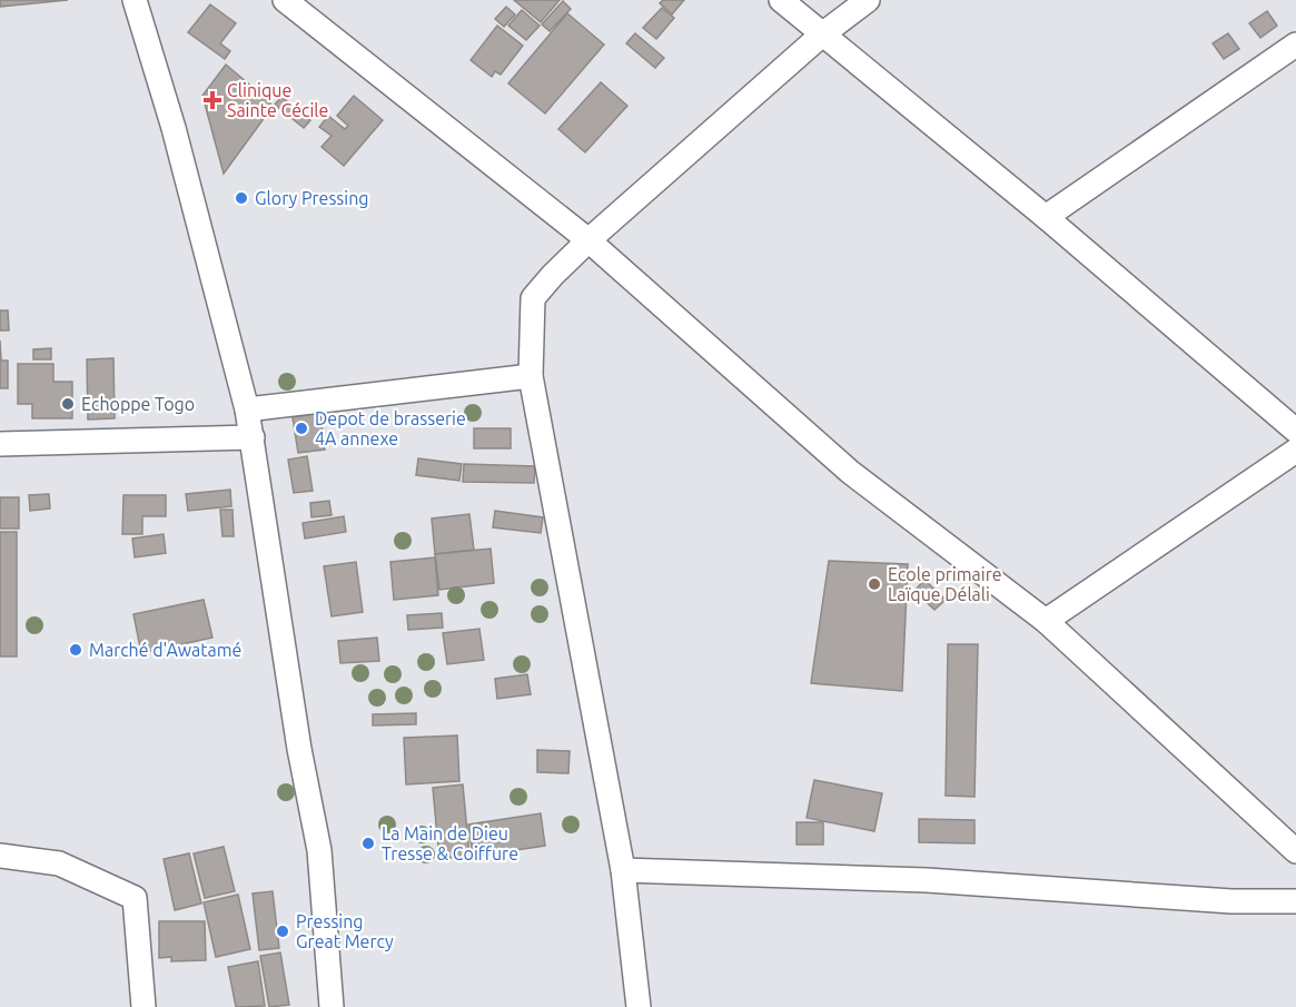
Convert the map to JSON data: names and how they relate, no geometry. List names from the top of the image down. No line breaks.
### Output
{"places":{"health":["Clinique Sainte Cécile"],"other":["Glory Pressing","Echoppe Togo","Depot de brasserie 4A annexe","Ecole primaire Laïque Délali","Marché d'Awatamé","La Main de Dieu Tresse & Coiffure","Pressing Great Mercy"]}}
